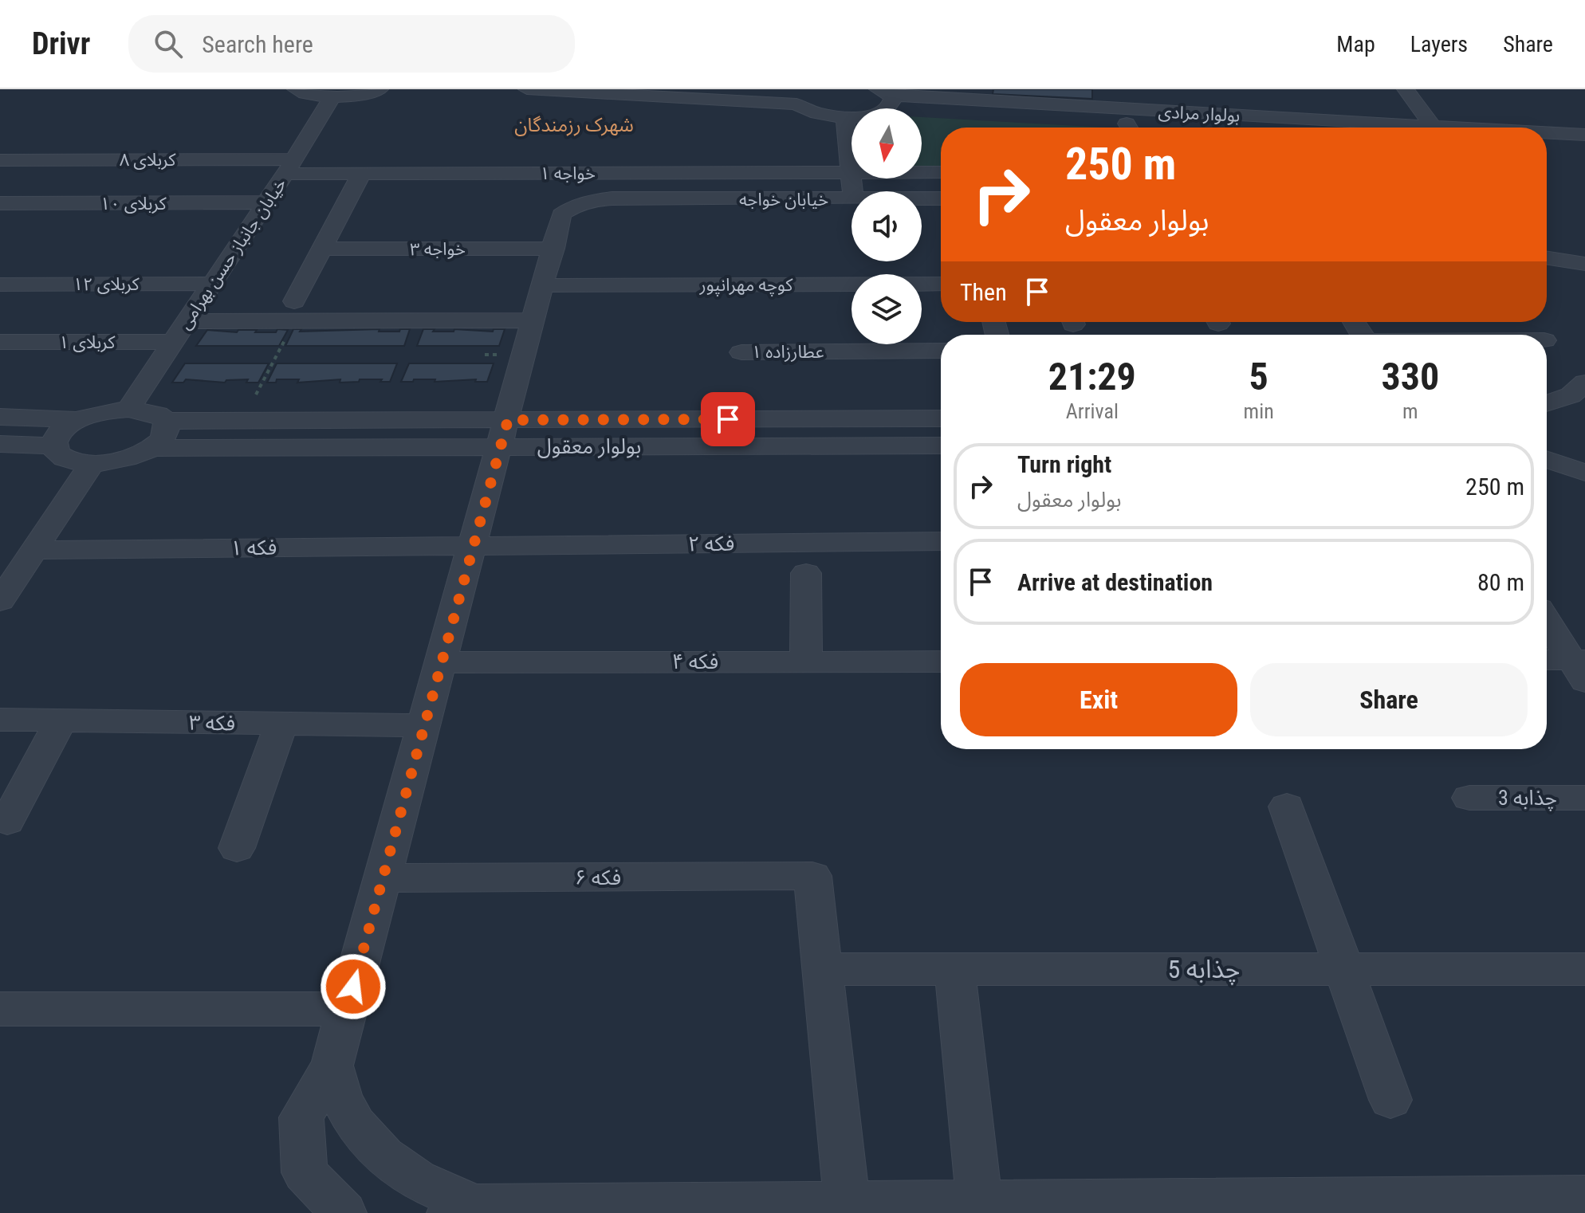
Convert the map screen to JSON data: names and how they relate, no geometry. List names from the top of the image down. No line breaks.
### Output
{"streets":{"street":["بولوار مرادی","کربلای ۸","خواجه ۱","خیابان خواجه","کربلای ۱۰","خواجه ۳","خیابان جانباز حسن بهرامی","کربلای ۱۲","کوچه مهرانپور","کربلای ۱","عطارزاده ۱","بولوار معقول","فکه ۲","فکه ۱","فکه ۴","فکه ۳","چذابه 3","فکه ۶","چذابه 5"]},"crossings":[["کربلای ۸","خواجه ۱"],["کربلای ۸","خیابان جانباز حسن بهرامی"],["خواجه ۱","خیابان خواجه"],["خواجه ۱","خیابان جانباز حسن بهرامی"],["خیابان خواجه","خواجه ۳"],["خیابان خواجه","کوچه مهرانپور"],["خیابان خواجه","بولوار معقول"],["خیابان خواجه","فکه ۲"],["خیابان خواجه","فکه ۱"],["خیابان خواجه","فکه ۴"],["خیابان خواجه","فکه ۳"],["خیابان خواجه","فکه ۶"],["کربلای ۱۰","خیابان جانباز حسن بهرامی"],["خیابان جانباز حسن بهرامی","کربلای ۱۲"],["خیابان جانباز حسن بهرامی","کربلای ۱"],["فکه ۲","فکه ۱"],["فکه ۶","چذابه 5"]],"districts":["شهرک رزمندگان"],"north":"bottom","page":{"header":"Drivr","search":"Search here","nav":["Map","Layers","Share"],"turn":["250 m","بولوار معقول"],"then":"Then","eta":["21:29","Arrival","5","min","330","m"],"list":[{"name":"Turn right","note":"بولوار معقول","value":"250 m"},{"name":"Arrive at destination","value":"80 m"}],"buttons":["Exit","Share"]}}
